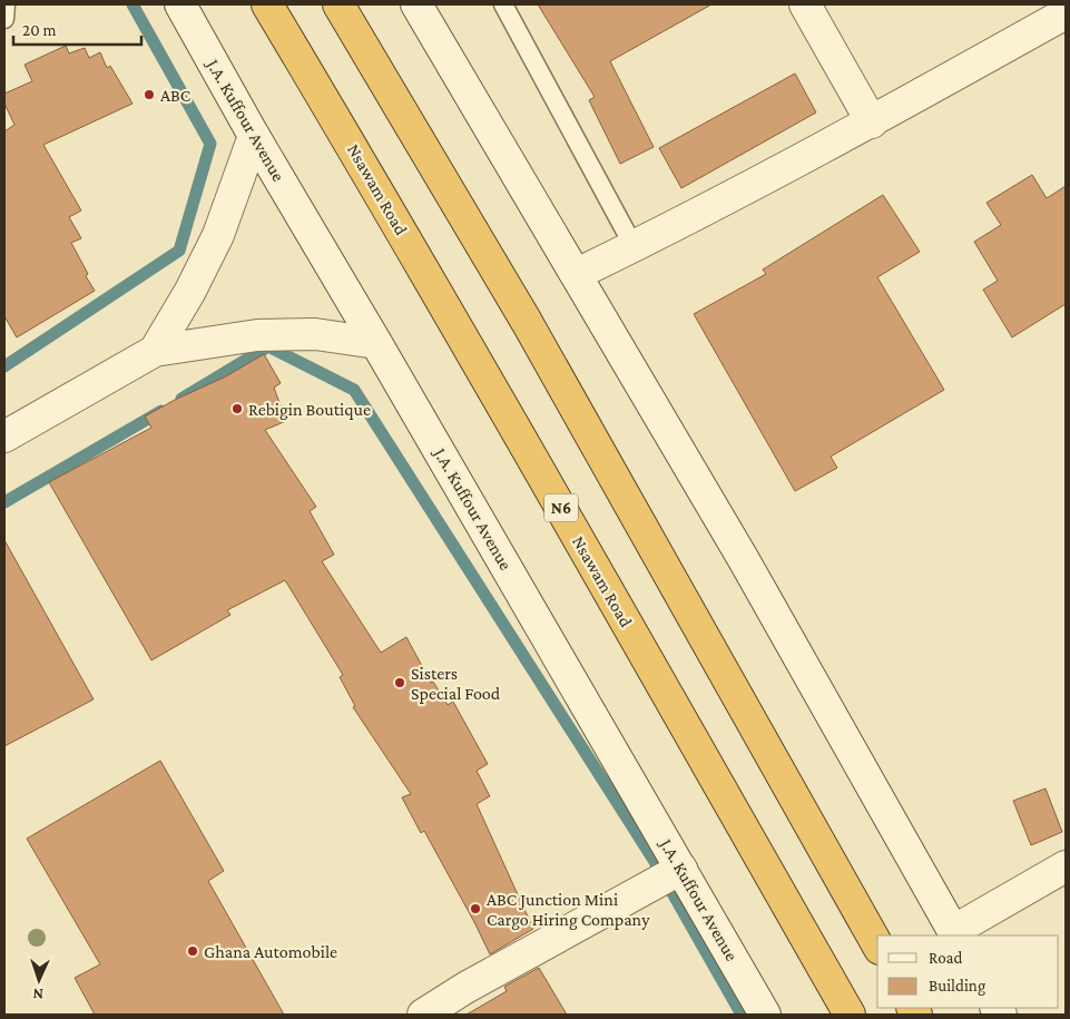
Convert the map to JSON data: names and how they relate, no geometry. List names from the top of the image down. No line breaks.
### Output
{"streets":{"highway":["Nsawam Road","N6"],"main road":["J.A. Kuffour Avenue"]},"places":["ABC","Rebigin Boutique","Sisters Special Food","ABC Junction Mini Cargo Hiring Company","Ghana Automobile"],"legend":["Road","Building"],"scale_bar":"20 m","north":"bottom"}
